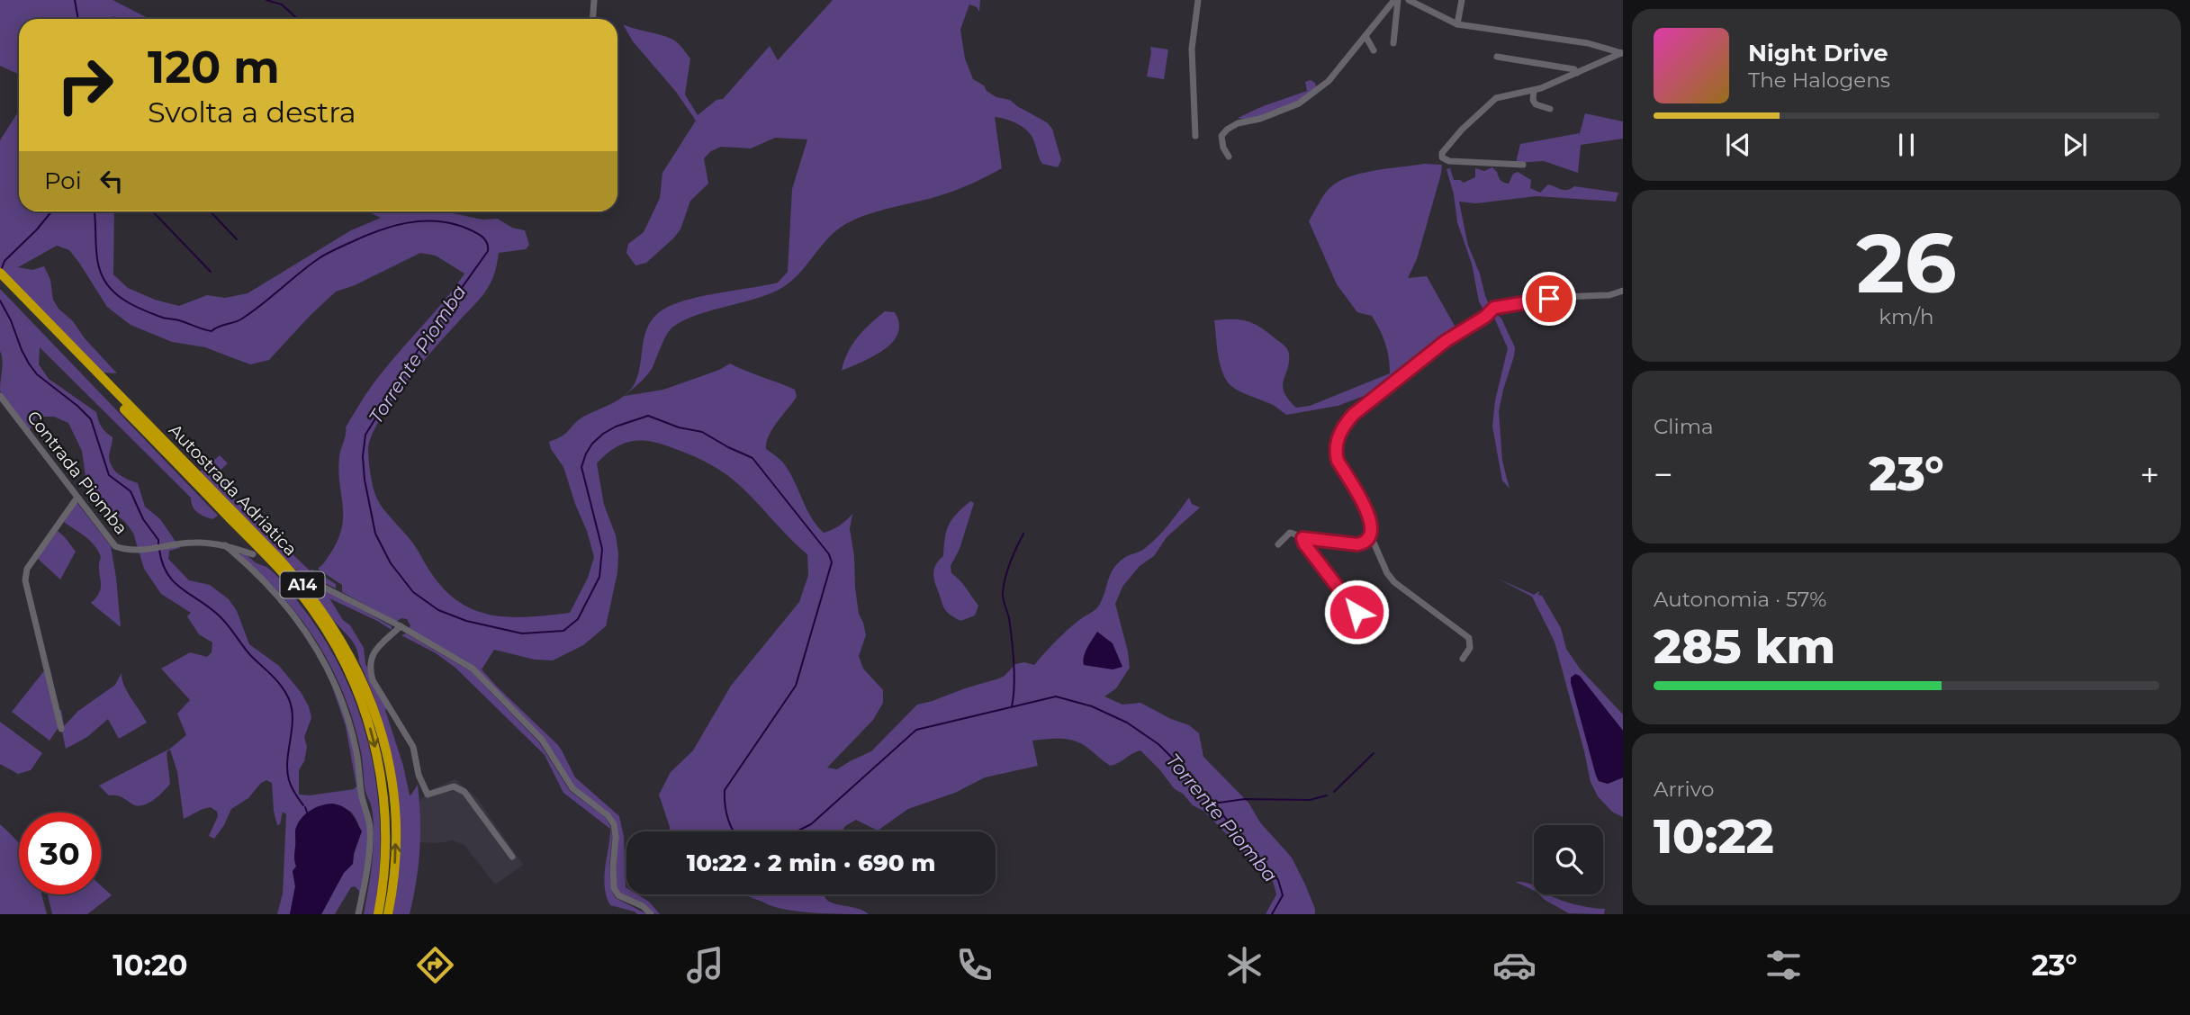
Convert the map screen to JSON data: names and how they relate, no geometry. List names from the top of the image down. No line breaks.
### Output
{"streets":{"highway":["Autostrada Adriatica","A14"],"street":["Contrada Piomba"]},"water":["Torrente Piomba"],"page":{"turn":["120 m","Svolta a destra"],"song":["Night Drive","The Halogens"],"then":"Poi","tile":[["26","km/h"],"Clima",["Autonomia · 57%","285 km"],["Arrivo","10:22"]],"heat":["−","23°","+"],"limit":"30","trip":"10:22 · 2 min · 690 m","tabs":["10:20","23°"]}}
